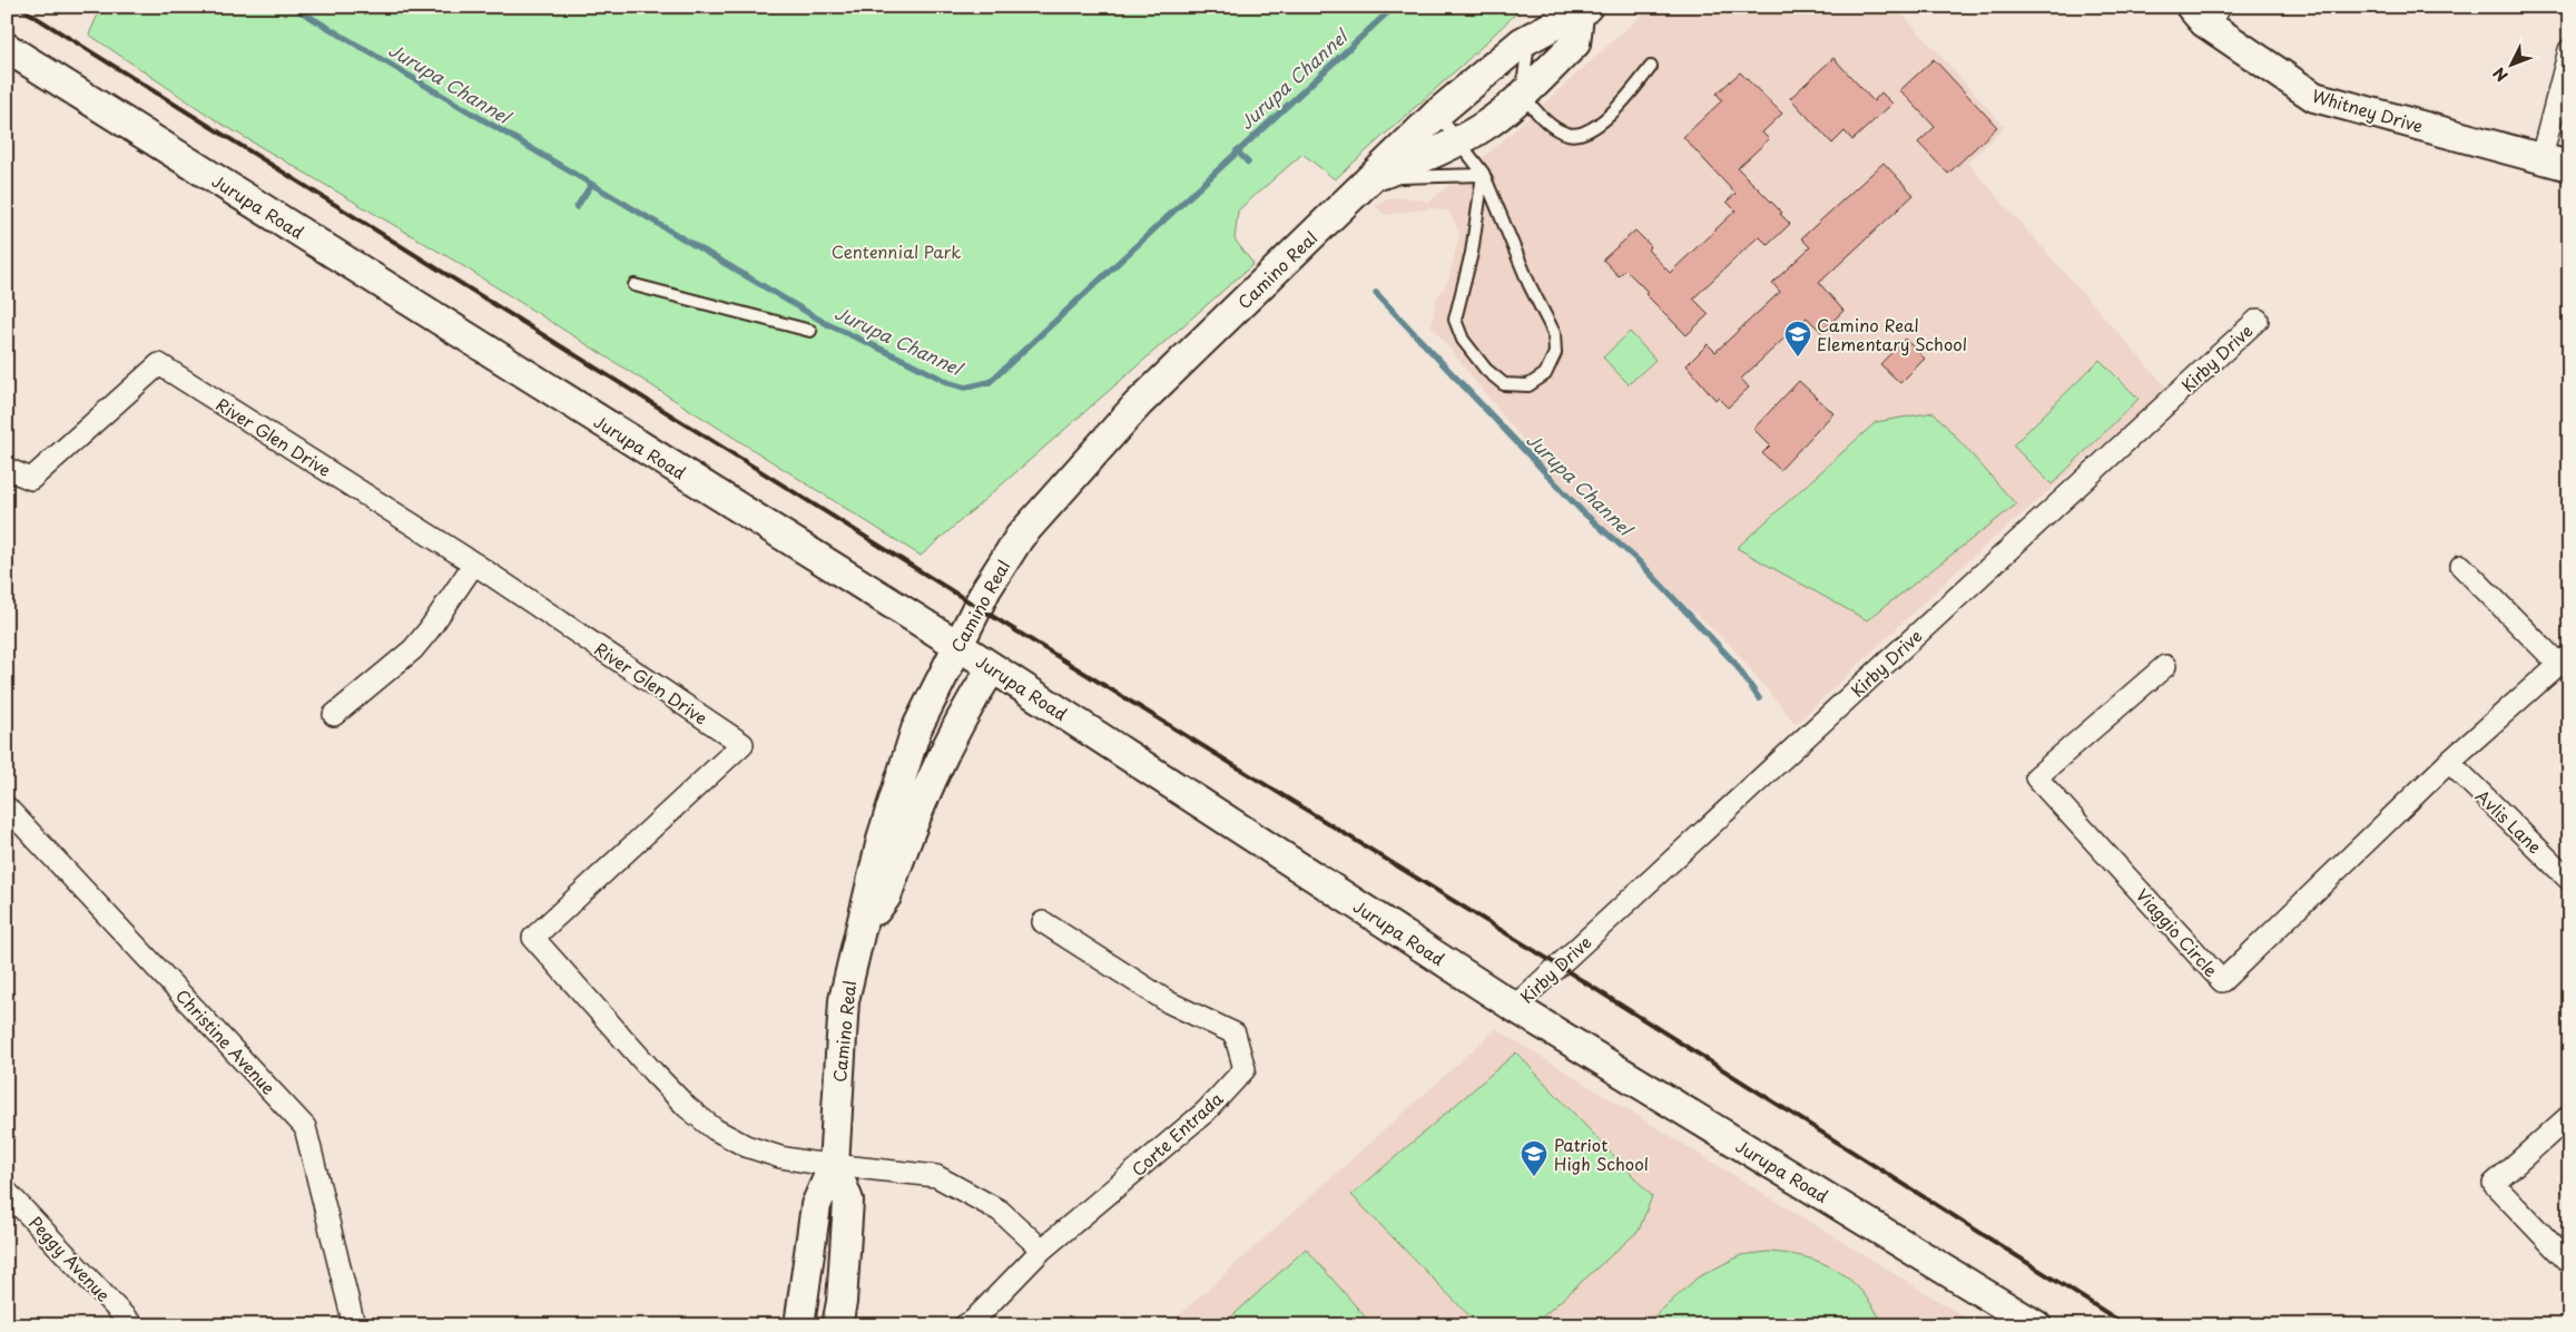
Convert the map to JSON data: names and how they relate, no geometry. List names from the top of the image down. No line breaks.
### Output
{"streets":{"street":["Whitney Drive","Jurupa Road","Camino Real","Kirby Drive","River Glen Drive","Avlis Lane","Viaggio Circle","Christine Avenue","Corte Entrada","Peggy Avenue"]},"crossings":[["Jurupa Road","Camino Real"],["Jurupa Road","Kirby Drive"],["Camino Real","River Glen Drive"],["Avlis Lane","Viaggio Circle"]],"water":["Jurupa Channel"],"parks":["Centennial Park"],"places":{"school or university":["Camino Real Elementary School","Patriot High School"]},"north":"bottom left"}
